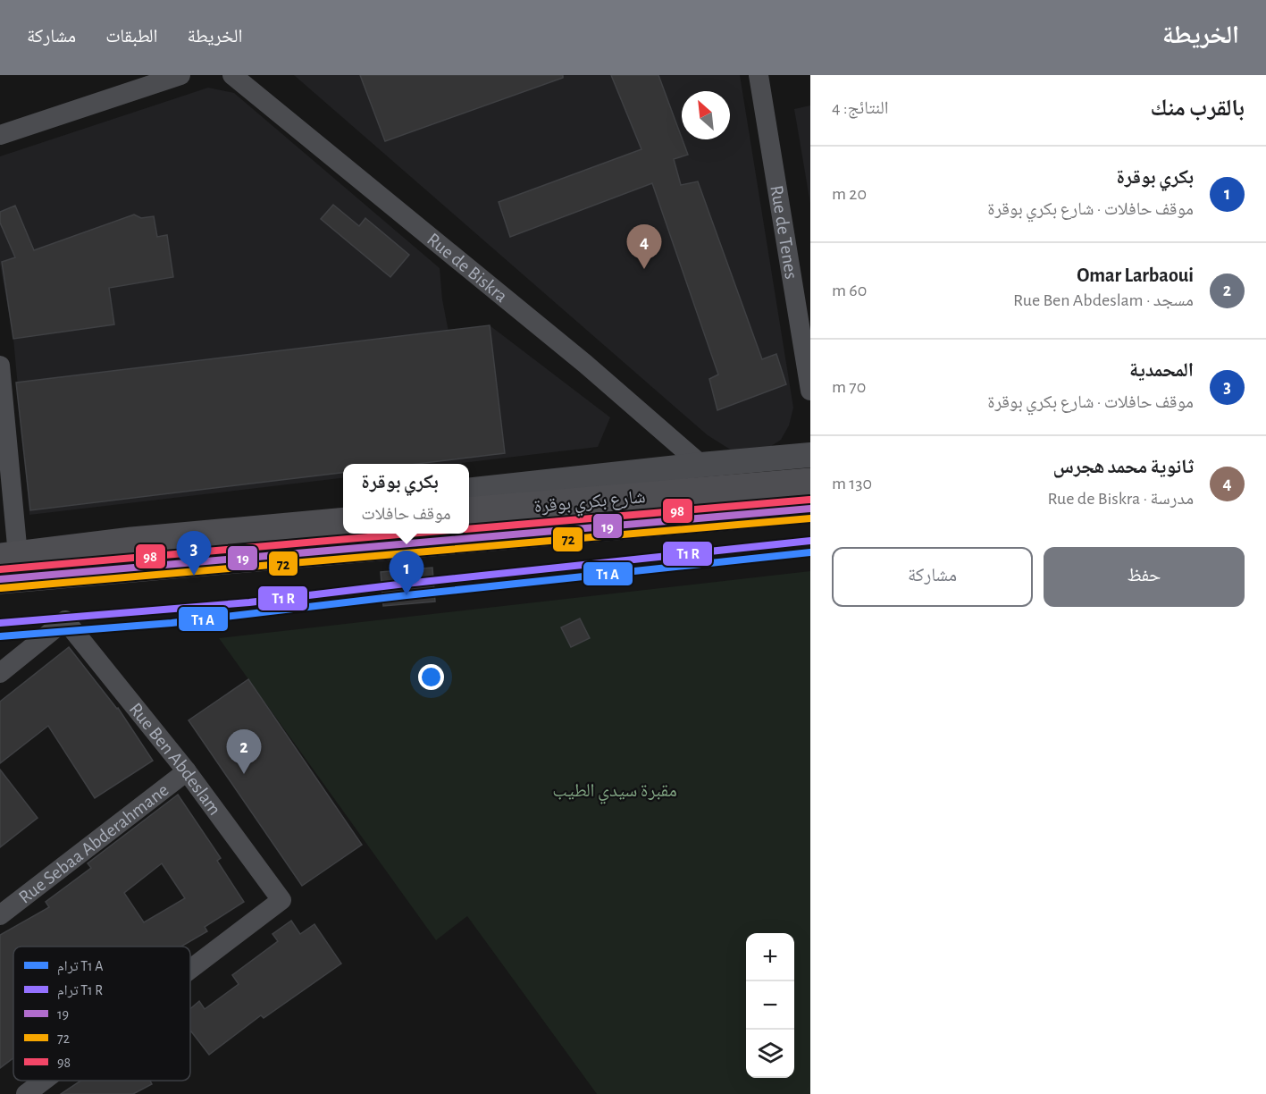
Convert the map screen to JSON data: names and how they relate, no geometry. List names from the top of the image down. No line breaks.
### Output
{"streets":{"highway":["شارع بكري بوقرة"],"street":["Rue de Tenes","Rue de Biskra","Rue Ben Abdeslam","Rue Sebaa Abderahmane"]},"crossings":[["Rue Ben Abdeslam","Rue Sebaa Abderahmane"]],"parks":["مقبرة سيدي الطيب"],"lines":["transit line 98","transit line 19","transit line 72"],"legend":["ترام T1 A","ترام T1 R","19","72","98"],"north":"top left","page":{"header":"الخريطة","nav":["الخريطة","الطبقات","مشاركة"],"heading":["بالقرب منك","النتائج: 4"],"list":[{"mark":"1","name":"بكري بوقرة","note":"موقف حافلات · شارع بكري بوقرة","value":"20 m"},{"mark":"2","name":"Omar Larbaoui","note":"مسجد · Rue Ben Abdeslam","value":"60 m"},{"mark":"3","name":"المحمدية","note":"موقف حافلات · شارع بكري بوقرة","value":"70 m"},{"mark":"4","name":"ثانوية محمد هجرس","note":"مدرسة · Rue de Biskra","value":"130 m"}],"pins":["4","3","1","2"],"popup":["بكري بوقرة","موقف حافلات"],"buttons":["حفظ","مشاركة"],"map_buttons":["+","−"]}}
